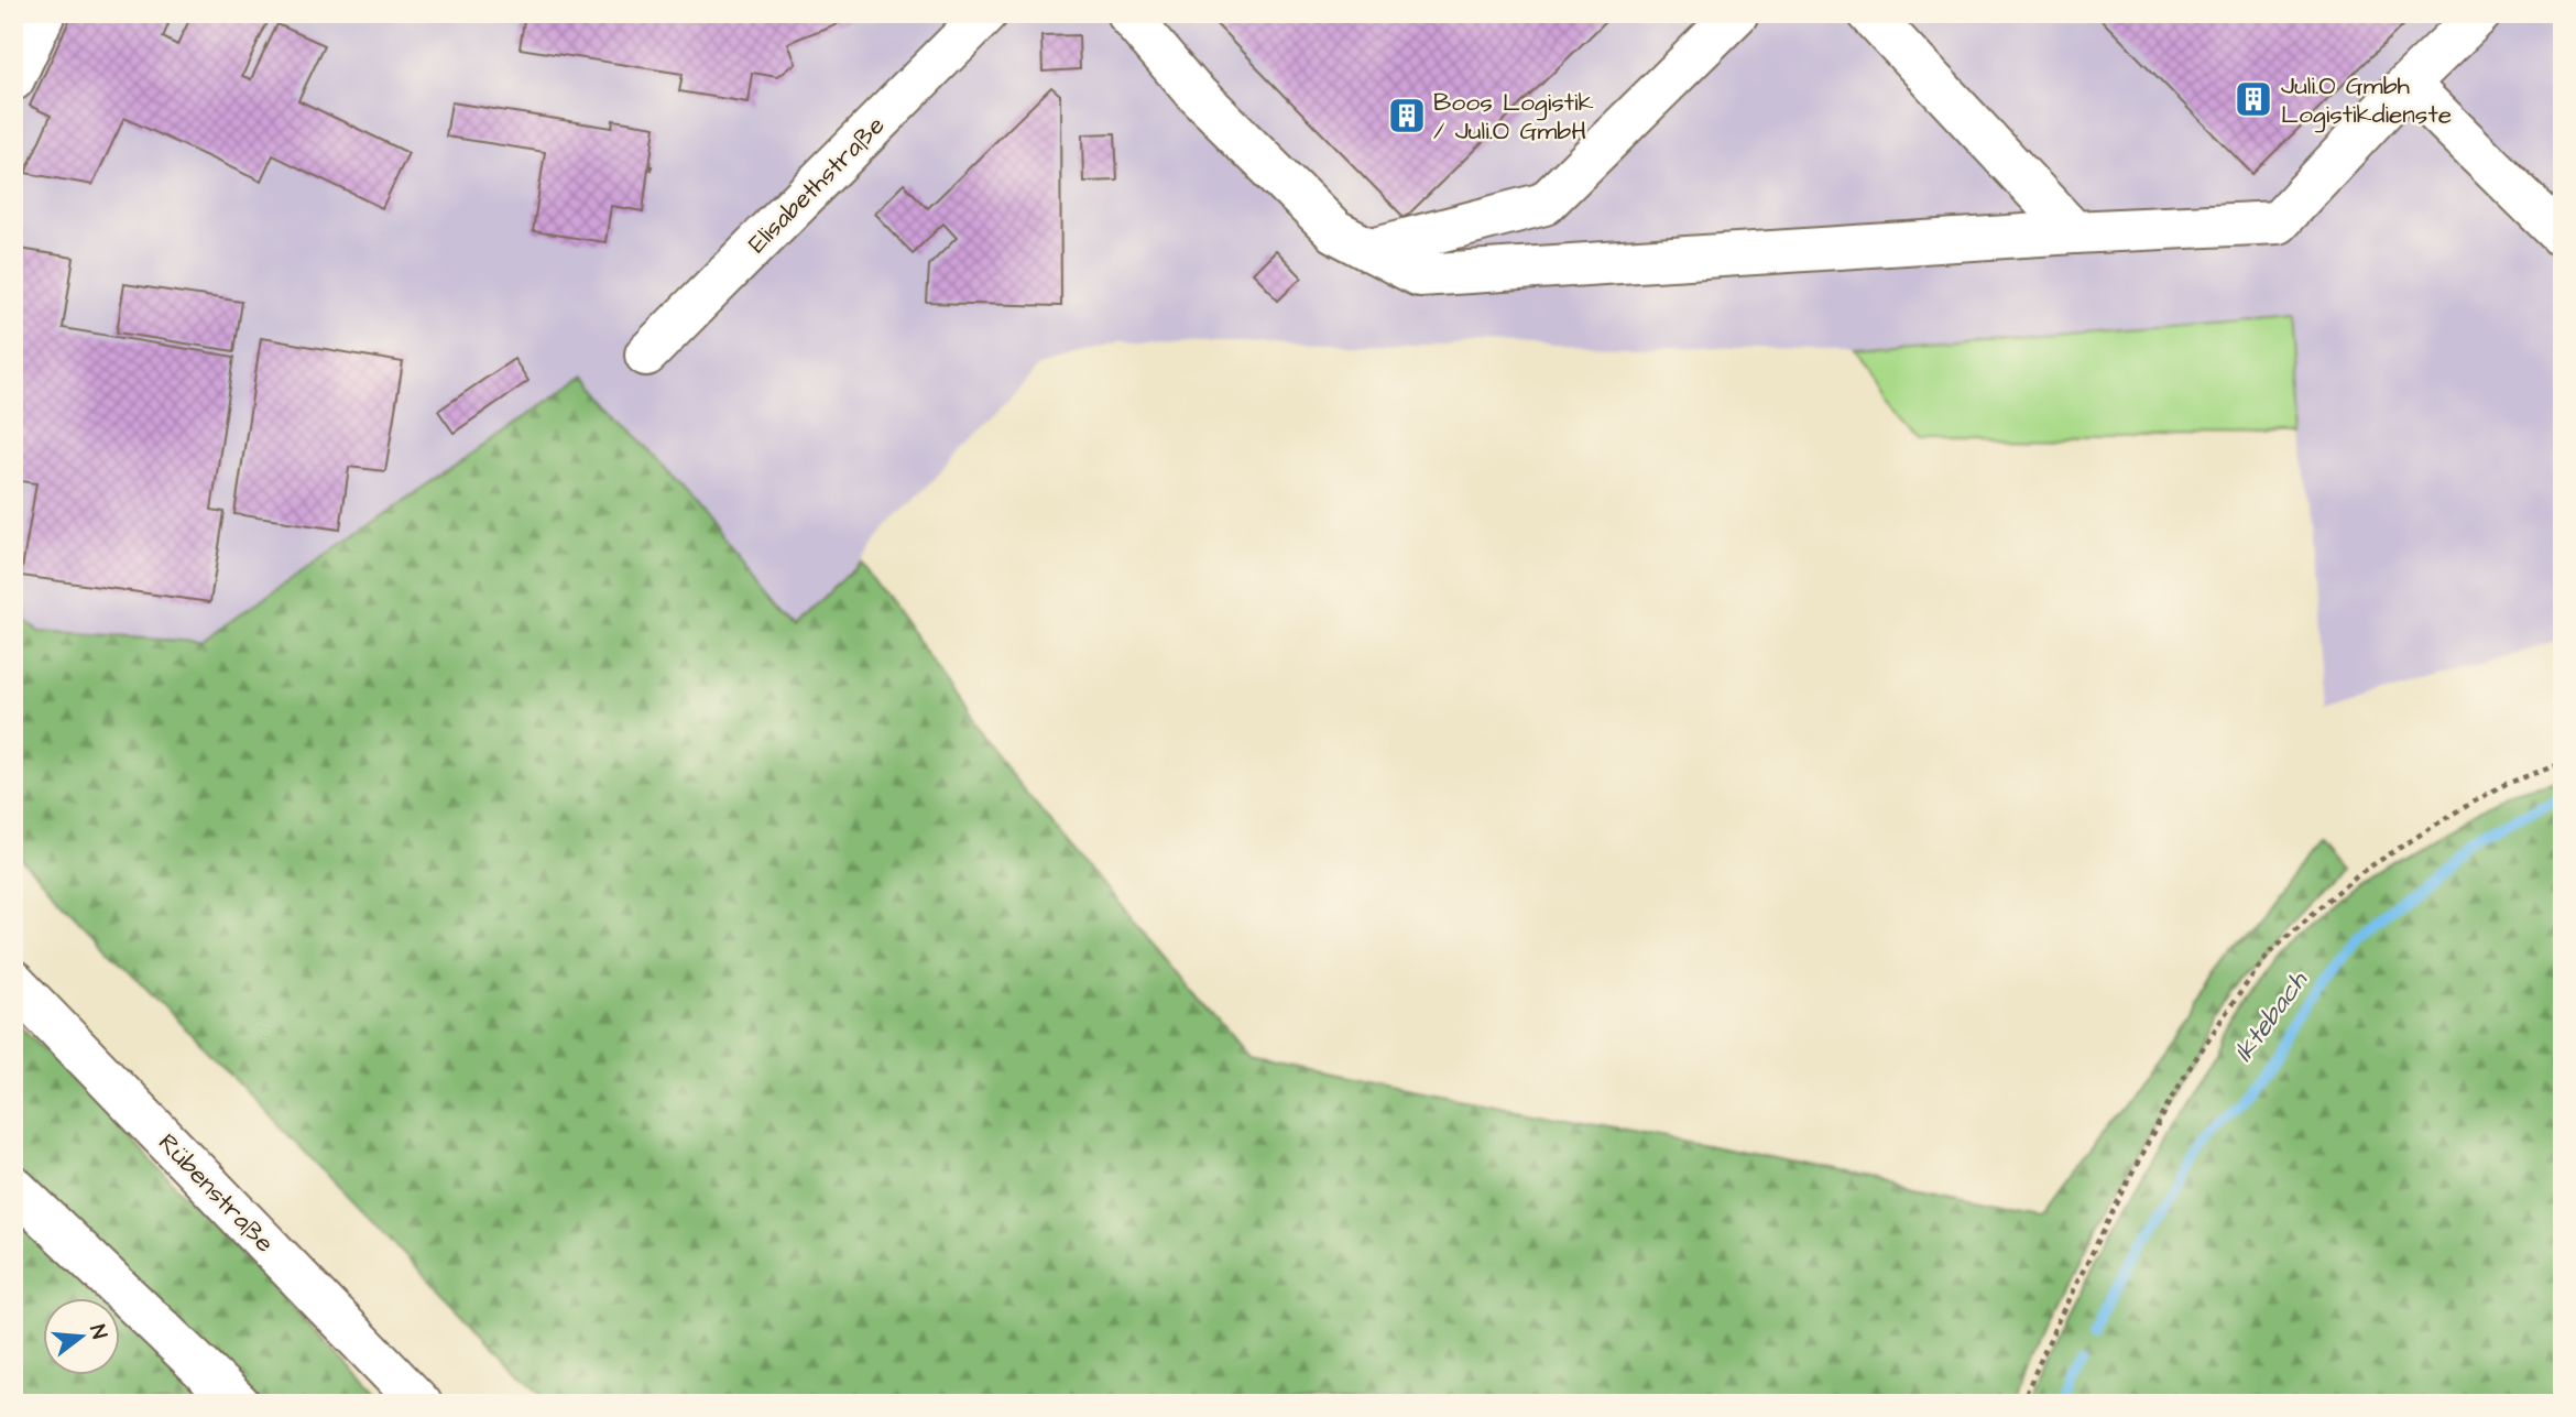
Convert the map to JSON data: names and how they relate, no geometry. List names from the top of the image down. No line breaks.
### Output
{"streets":{"street":["Elisabethstraße","Rübenstraße"]},"water":["Iktebach"],"places":{"building":["Juli.O Gmbh Logistikdienste","Boos Logistik / Juli.O GmbH"]},"north":"right"}
